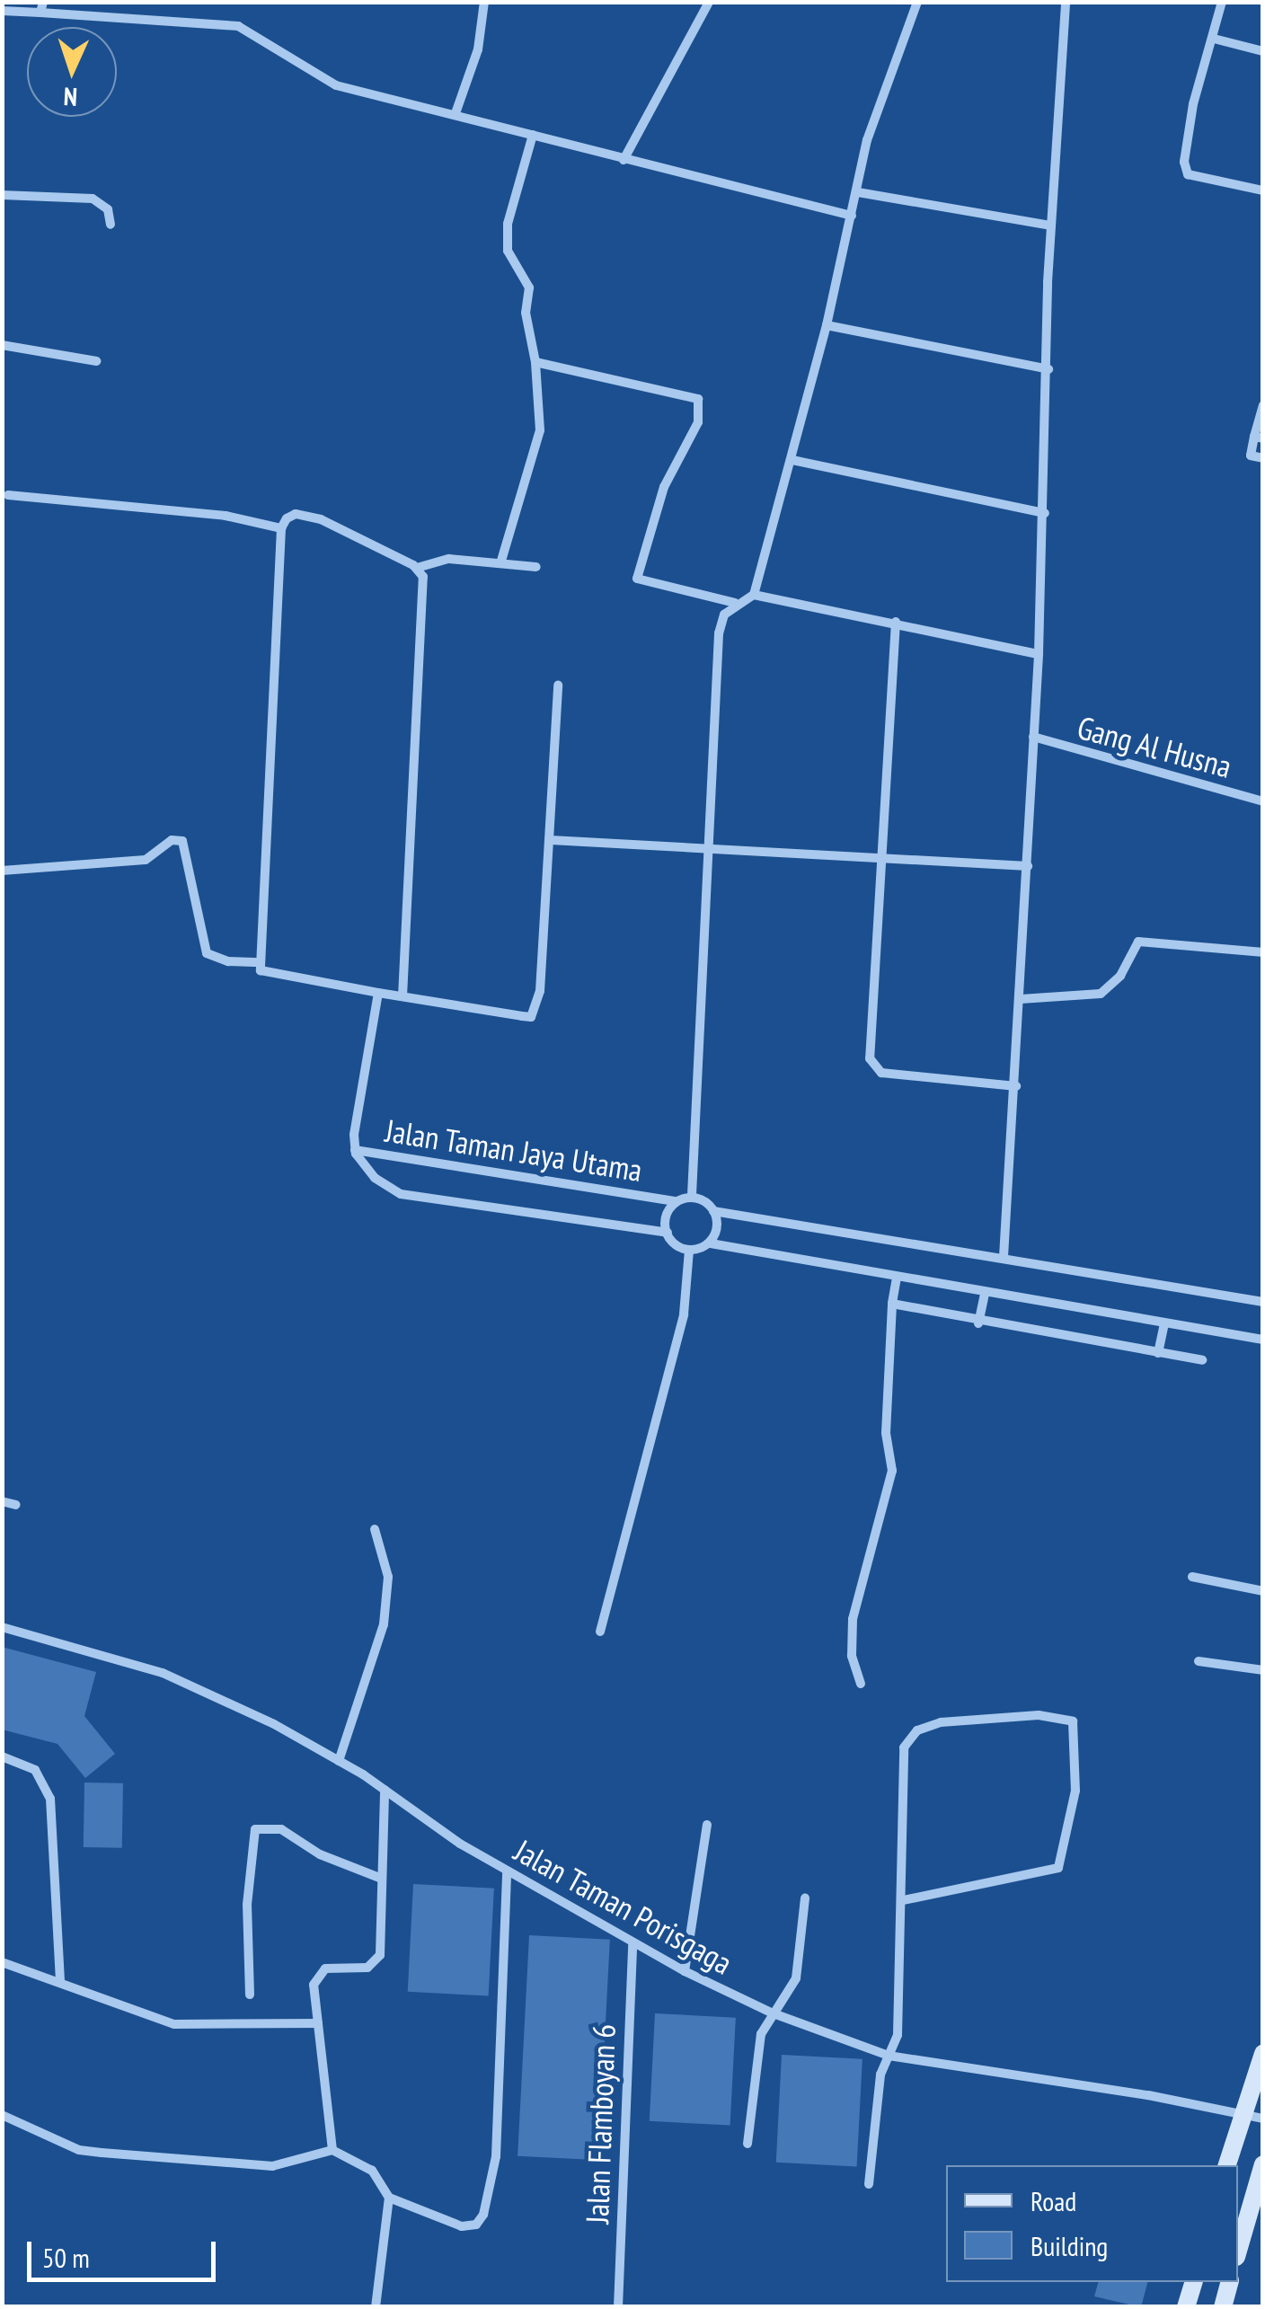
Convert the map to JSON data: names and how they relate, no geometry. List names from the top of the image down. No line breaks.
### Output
{"streets":{"street":["Gang Al Husna","Jalan Taman Jaya Utama","Jalan Taman Porisgaga","Jalan Flamboyan 6"]},"crossings":[["Jalan Taman Porisgaga","Jalan Flamboyan 6"]],"legend":["Road","Building"],"scale_bar":"50 m","north":"bottom"}
